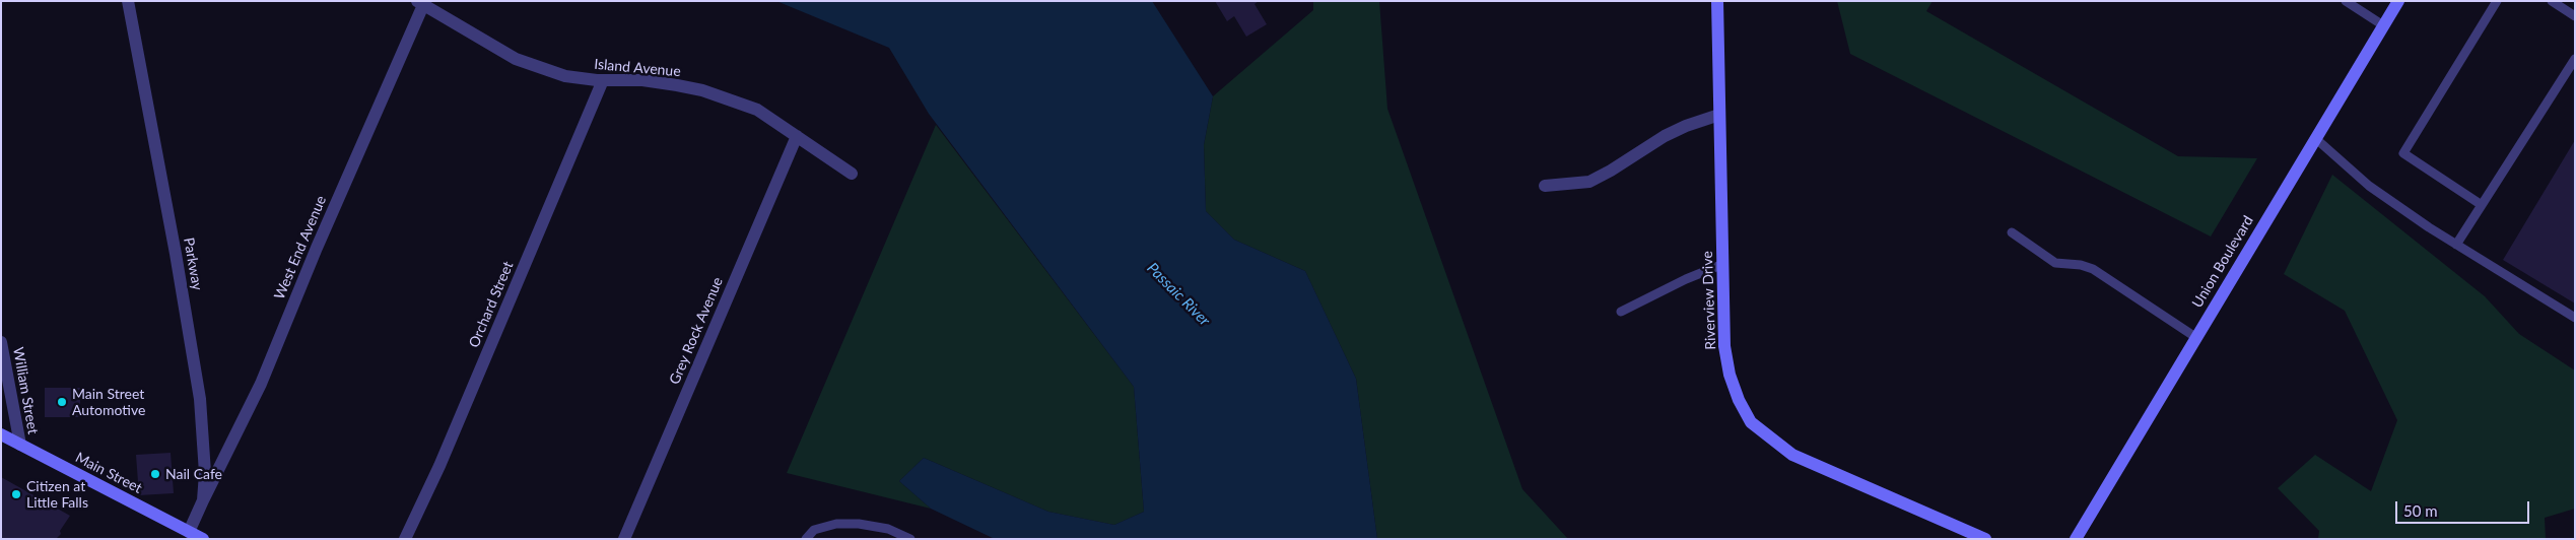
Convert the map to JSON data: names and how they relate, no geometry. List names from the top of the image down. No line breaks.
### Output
{"streets":{"main road":["Union Boulevard","Riverview Drive","Main Street"],"street":["Island Avenue","West End Avenue","Parkway","Orchard Street","Grey Rock Avenue","William Street"]},"crossings":[["Island Avenue","West End Avenue"],["Island Avenue","Orchard Street"],["Island Avenue","Grey Rock Avenue"],["West End Avenue","Parkway"],["Parkway","Main Street"],["William Street","Main Street"]],"water":["Passaic River"],"places":["Main Street Automotive","Nail Cafe","Citizen at Little Falls"],"scale_bar":"50 m"}
